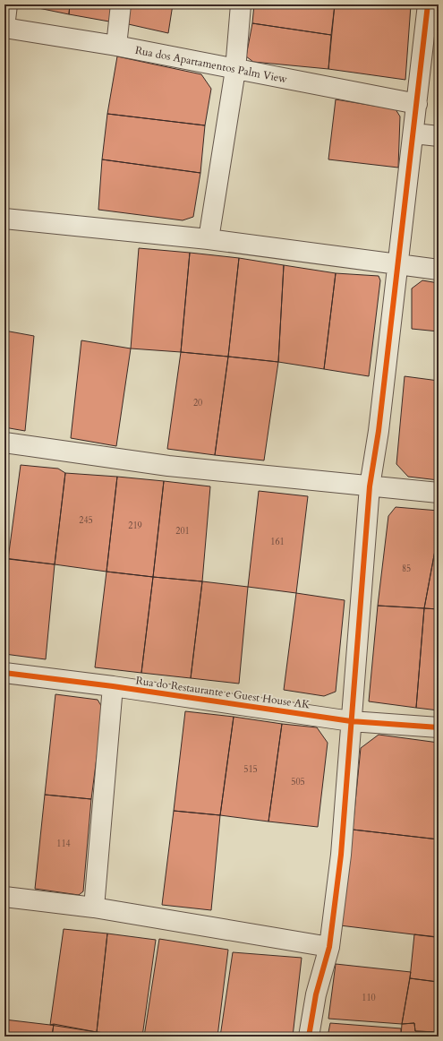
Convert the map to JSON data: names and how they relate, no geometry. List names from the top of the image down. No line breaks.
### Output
{"streets":{"street":["Rua dos Apartamentos Palm View","Rua do Restaurante e Guest House AK"]},"house_numbers":["20","245","219","201","161","85","515","505","114","110"]}
